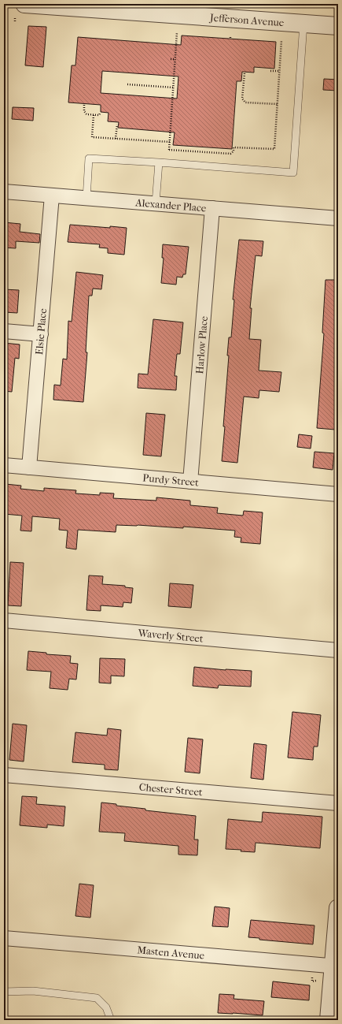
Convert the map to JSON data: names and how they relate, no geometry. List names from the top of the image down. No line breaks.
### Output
{"streets":{"street":["Jefferson Avenue","Alexander Place","Elsie Place","Harlow Place","Purdy Street","Waverly Street","Chester Street","Masten Avenue"]},"crossings":[["Alexander Place","Elsie Place"],["Alexander Place","Harlow Place"],["Elsie Place","Purdy Street"],["Harlow Place","Purdy Street"]]}
